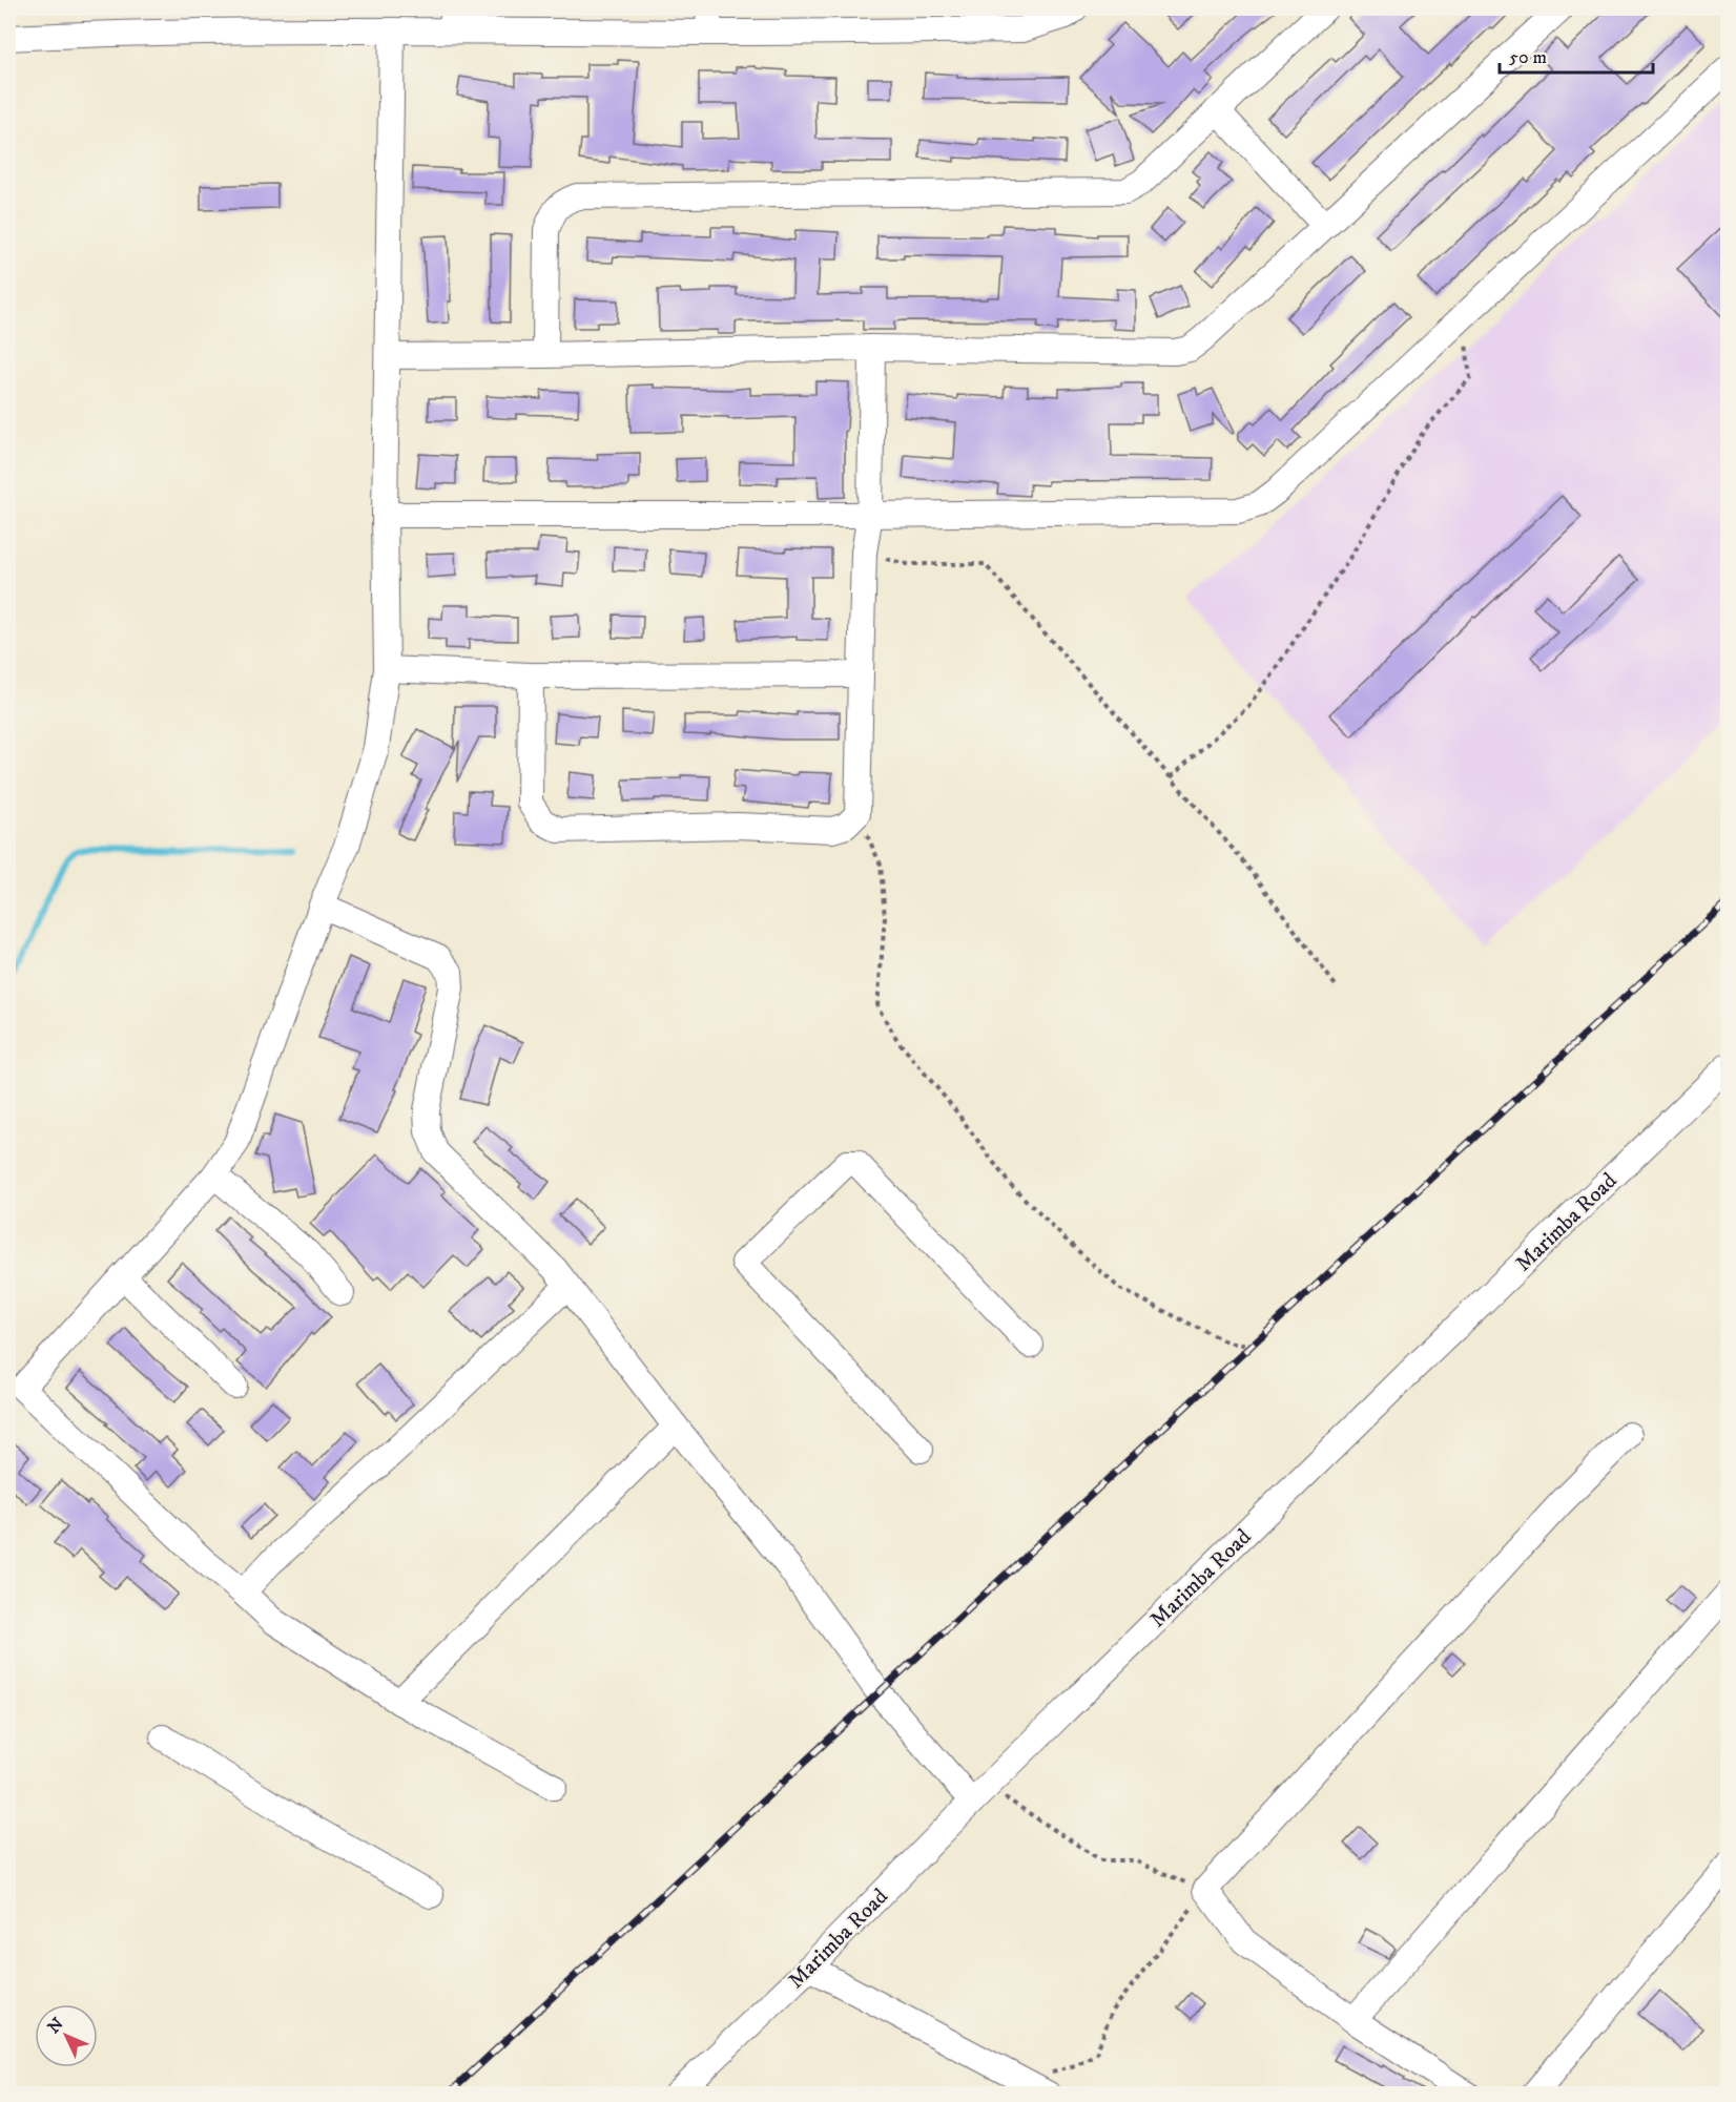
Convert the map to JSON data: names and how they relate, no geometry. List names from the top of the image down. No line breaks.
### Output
{"streets":{"street":["Marimba Road"]},"scale_bar":"50 m","north":"top left"}
